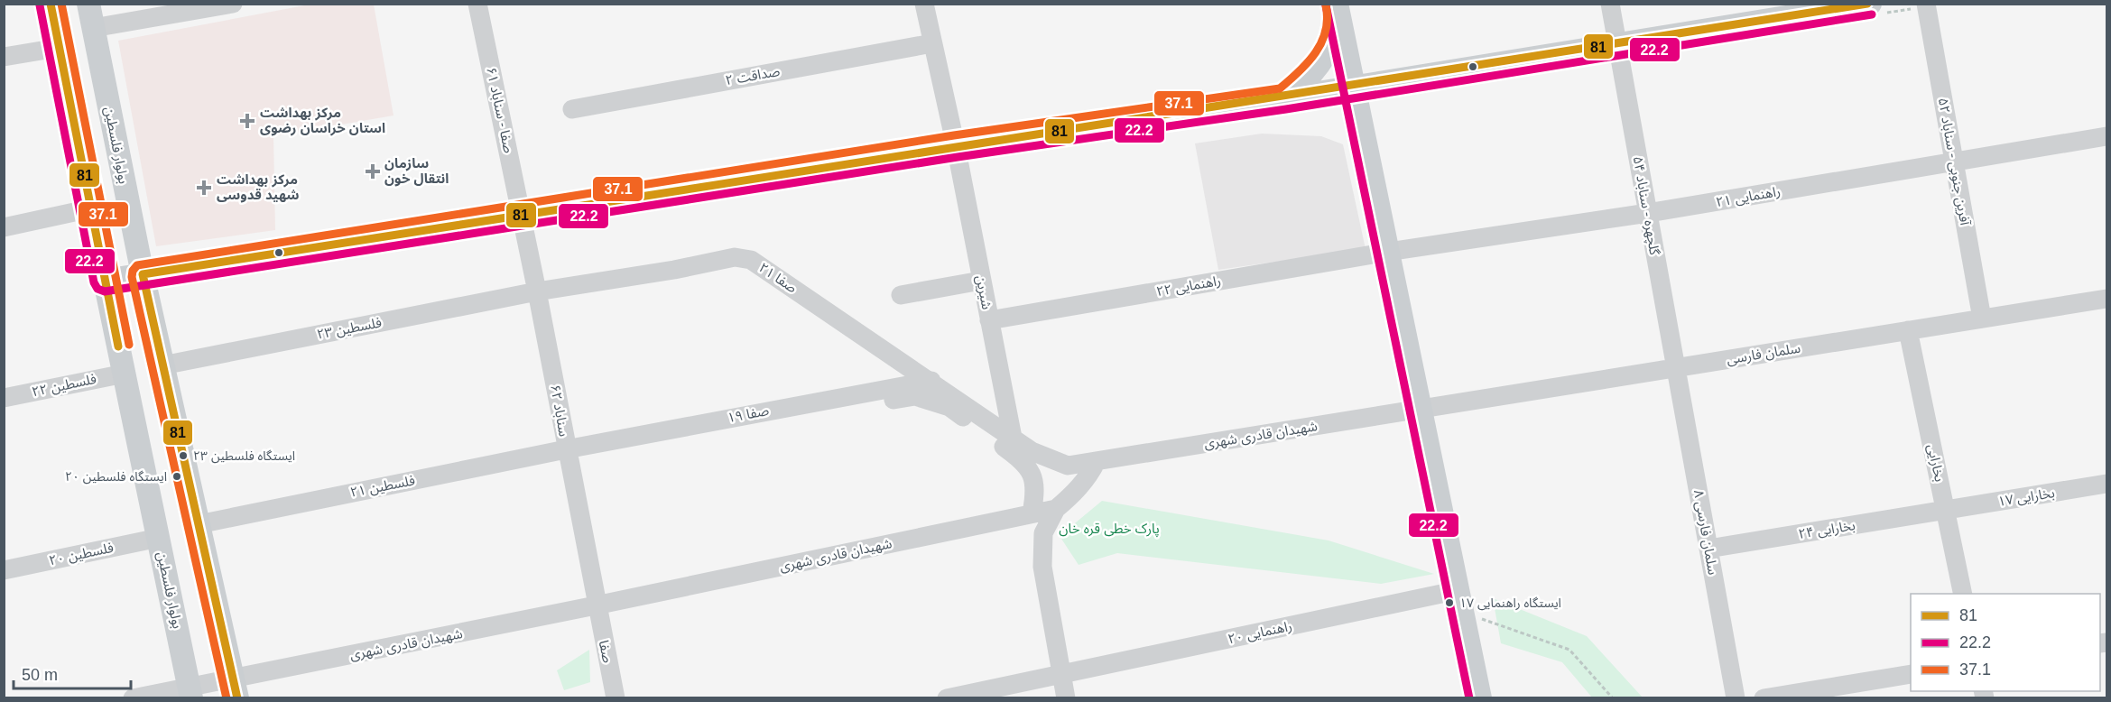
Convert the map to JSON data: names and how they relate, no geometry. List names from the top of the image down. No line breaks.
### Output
{"streets":{"main road":["بولوار فلسطین"],"street":["صداقت ۲","صفا - سناباد ۶۱","آفرین جنوبی - سناباد ۵۲","راهنمایی ۲۱","گلچهره - سناباد ۵۴","صفا ۲۱","راهنمایی ۲۲","شیرین","فلسطین ۲۳","سلمان فارسی","فلسطین ۲۲","سناباد ۶۲","صفا ۱۹","شهیدان قادری شهری","بخارایی","فلسطین ۲۱","بخارایی ۱۷","بخارایی ۲۴","سلمان فارسی ۸","فلسطین ۲۰","راهنمایی ۲۰","صفا"]},"crossings":[["صداقت ۲","شیرین"],["صفا - سناباد ۶۱","سناباد ۶۲"],["بولوار فلسطین","فلسطین ۲۳"],["بولوار فلسطین","فلسطین ۲۲"],["بولوار فلسطین","شهیدان قادری شهری"],["بولوار فلسطین","فلسطین ۲۱"],["بولوار فلسطین","فلسطین ۲۰"],["آفرین جنوبی - سناباد ۵۲","راهنمایی ۲۱"],["آفرین جنوبی - سناباد ۵۲","سلمان فارسی"],["راهنمایی ۲۱","گلچهره - سناباد ۵۴"],["راهنمایی ۲۱","راهنمایی ۲۲"],["گلچهره - سناباد ۵۴","سلمان فارسی"],["گلچهره - سناباد ۵۴","سلمان فارسی ۸"],["صفا ۲۱","شیرین"],["صفا ۲۱","فلسطین ۲۳"],["صفا ۲۱","سناباد ۶۲"],["صفا ۲۱","صفا ۱۹"],["صفا ۲۱","شهیدان قادری شهری"],["راهنمایی ۲۲","شیرین"],["شیرین","شهیدان قادری شهری"],["فلسطین ۲۳","سناباد ۶۲"],["سلمان فارسی","شهیدان قادری شهری"],["سلمان فارسی","بخارایی"],["سلمان فارسی","سلمان فارسی ۸"],["سناباد ۶۲","صفا ۱۹"],["سناباد ۶۲","شهیدان قادری شهری"],["سناباد ۶۲","فلسطین ۲۱"],["سناباد ۶۲","صفا"],["صفا ۱۹","فلسطین ۲۱"],["شهیدان قادری شهری","صفا"],["بخارایی","بخارایی ۱۷"],["بخارایی","بخارایی ۲۴"],["بخارایی ۱۷","بخارایی ۲۴"],["بخارایی ۲۴","سلمان فارسی ۸"]],"parks":["پارک خطی قره خان"],"places":{"health":["مرکز بهداشت استان خراسان رضوی","سازمان انتقال خون","مرکز بهداشت شهید قدوسی"],"other":["ایستگاه فلسطین ۲۳","ایستگاه فلسطین ٢۰","ایستگاه راهنمایی ۱۷"]},"lines":["transit line 81","transit line 37.1","transit line 22.2"],"legend":["81","22.2","37.1"],"scale_bar":"50 m"}
